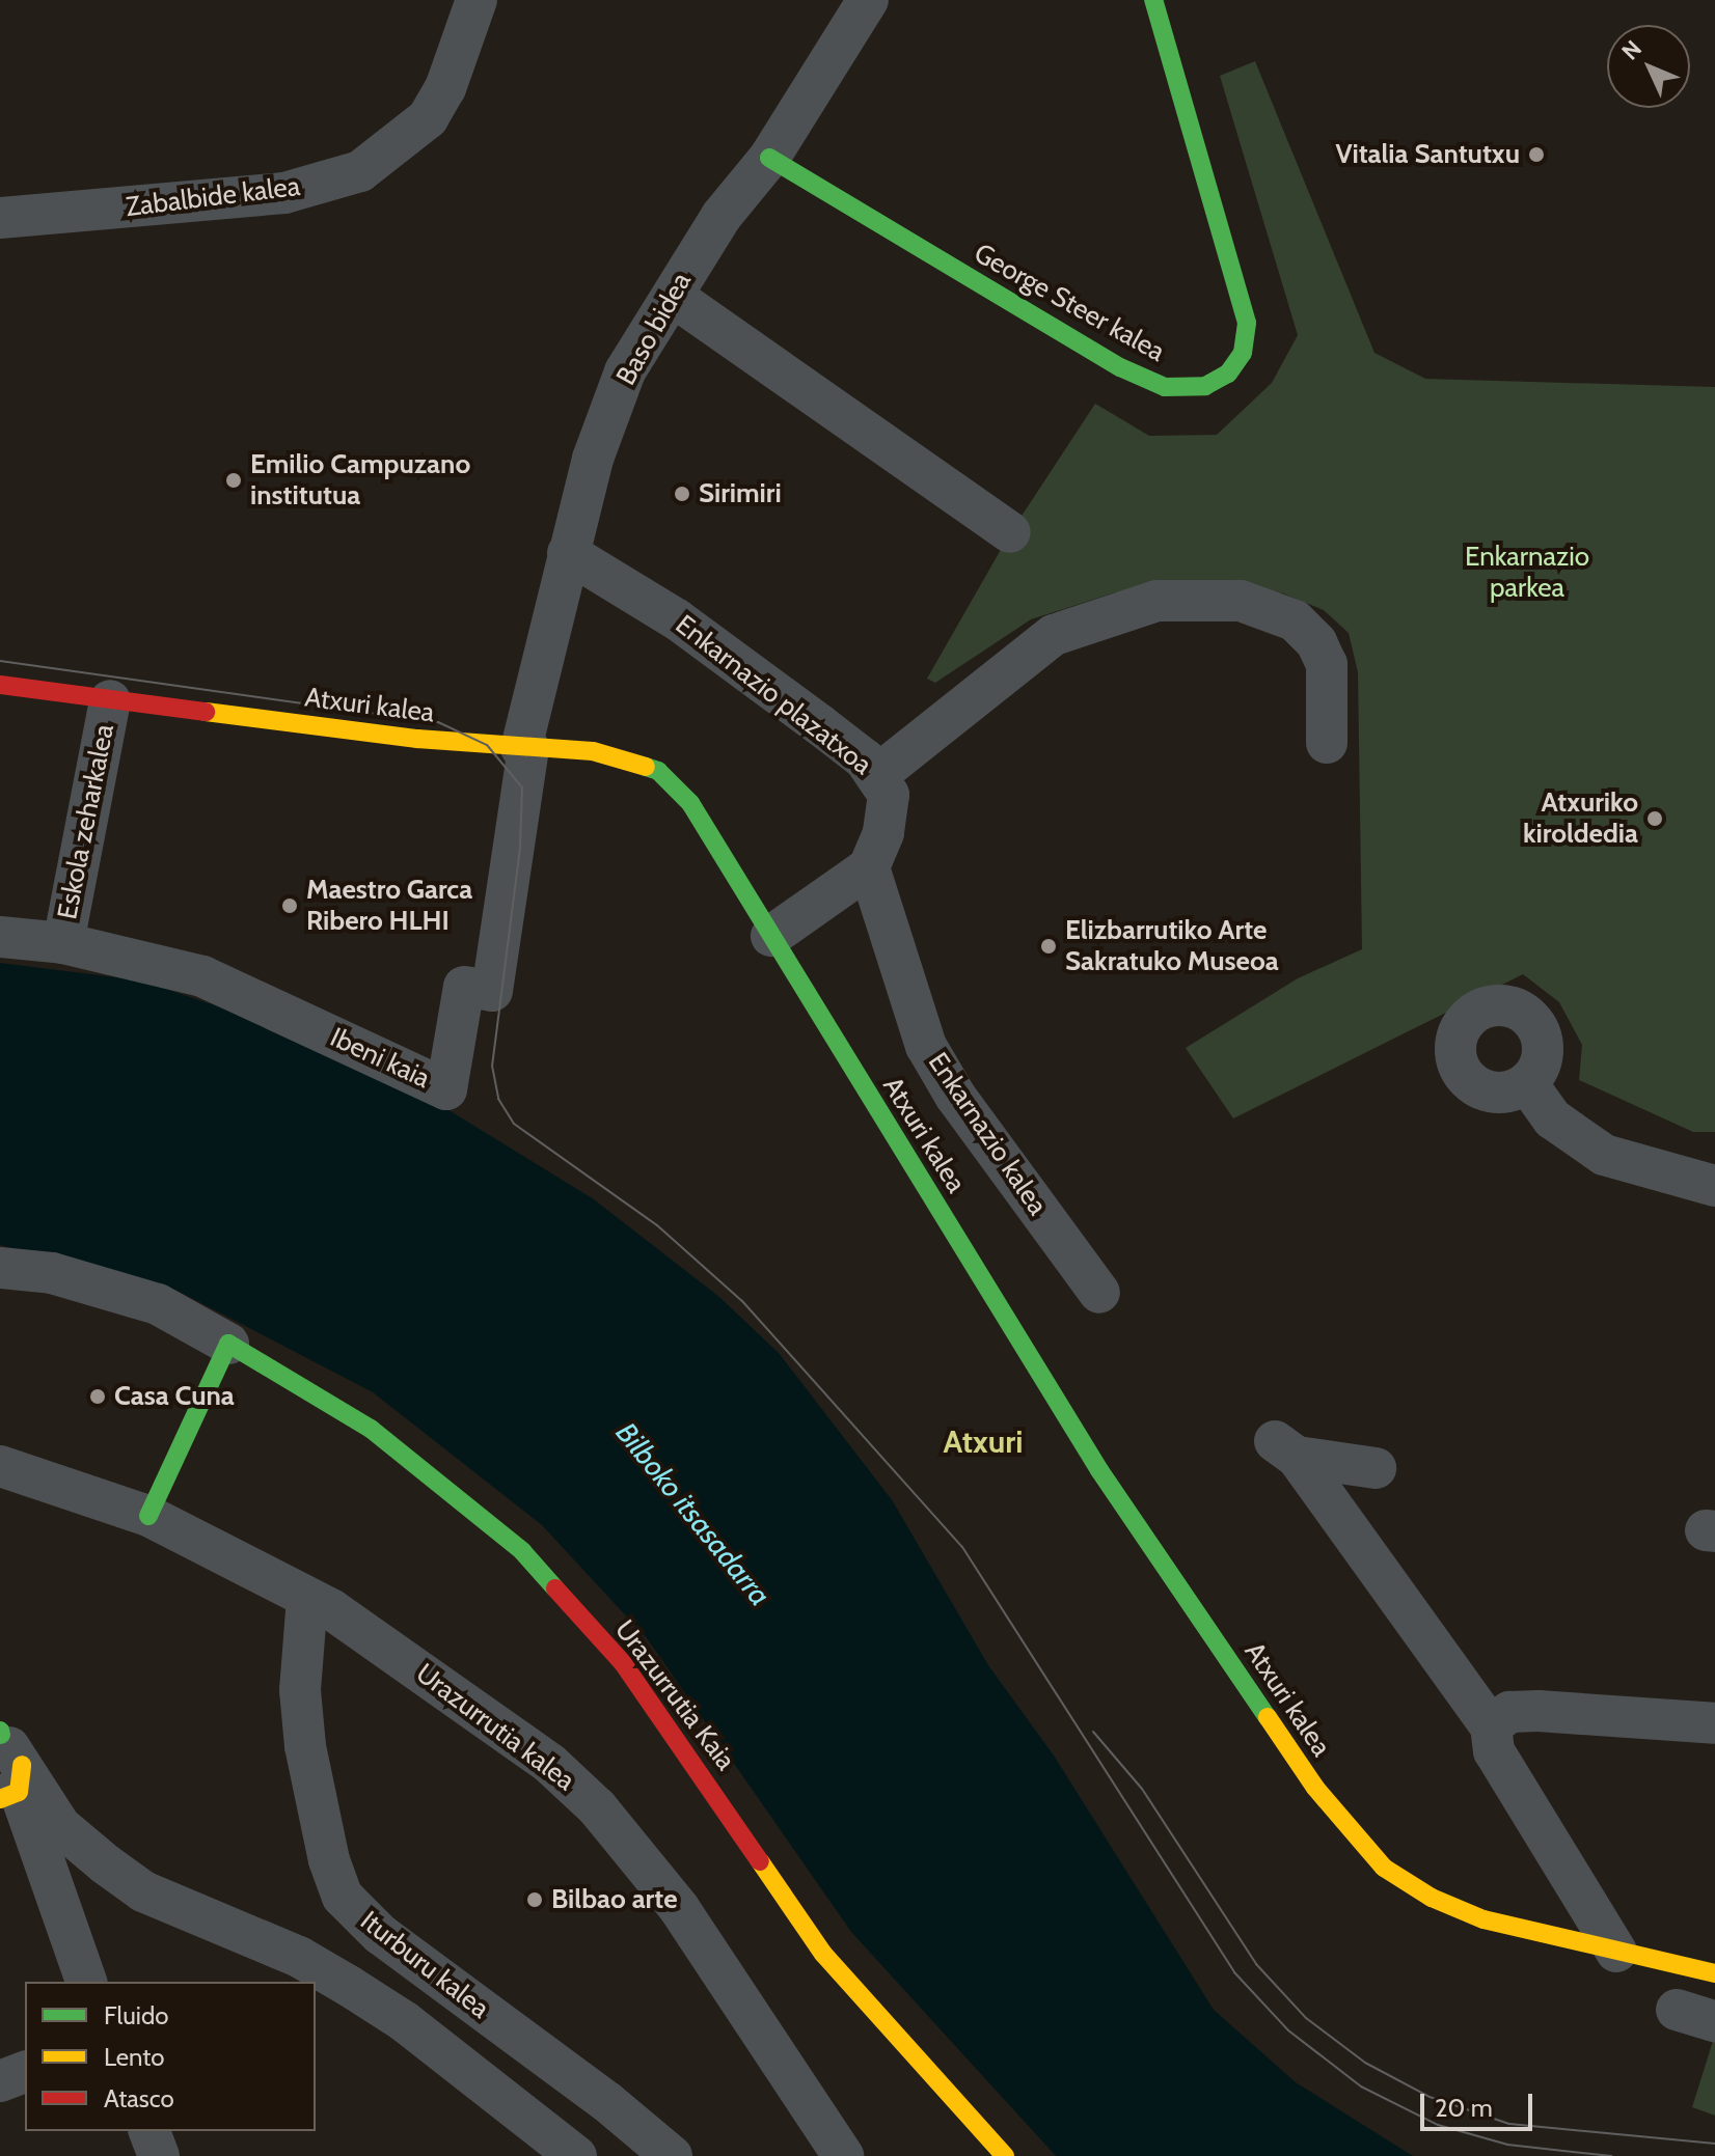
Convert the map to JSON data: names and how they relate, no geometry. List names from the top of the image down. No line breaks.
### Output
{"streets":{"street":["Zabalbide kalea","George Steer kalea","Baso bidea","Enkarnazio plazatxoa","Atxuri kalea","Eskola zeharkalea","Ibeni kaia","Enkarnazio kalea","Urazurrutia Kaia","Urazurrutia kalea","Iturburu kalea"]},"crossings":[["George Steer kalea","Baso bidea"],["Baso bidea","Enkarnazio plazatxoa"],["Baso bidea","Atxuri kalea"],["Baso bidea","Ibeni kaia"],["Enkarnazio plazatxoa","Enkarnazio kalea"],["Atxuri kalea","Eskola zeharkalea"],["Atxuri kalea","Ibeni kaia"],["Eskola zeharkalea","Ibeni kaia"],["Urazurrutia kalea","Iturburu kalea"]],"districts":["Atxuri"],"water":["Bilboko itsasadarra"],"parks":["Enkarnazio parkea"],"places":["Vitalia Santutxu","Emilio Campuzano institutua","Sirimiri","Atxuriko kiroldedia","Maestro Garca Ribero HLHI","Elizbarrutiko Arte Sakratuko Museoa","Casa Cuna","Bilbao arte"],"legend":["Fluido","Lento","Atasco"],"scale_bar":"20 m","north":"top left"}
